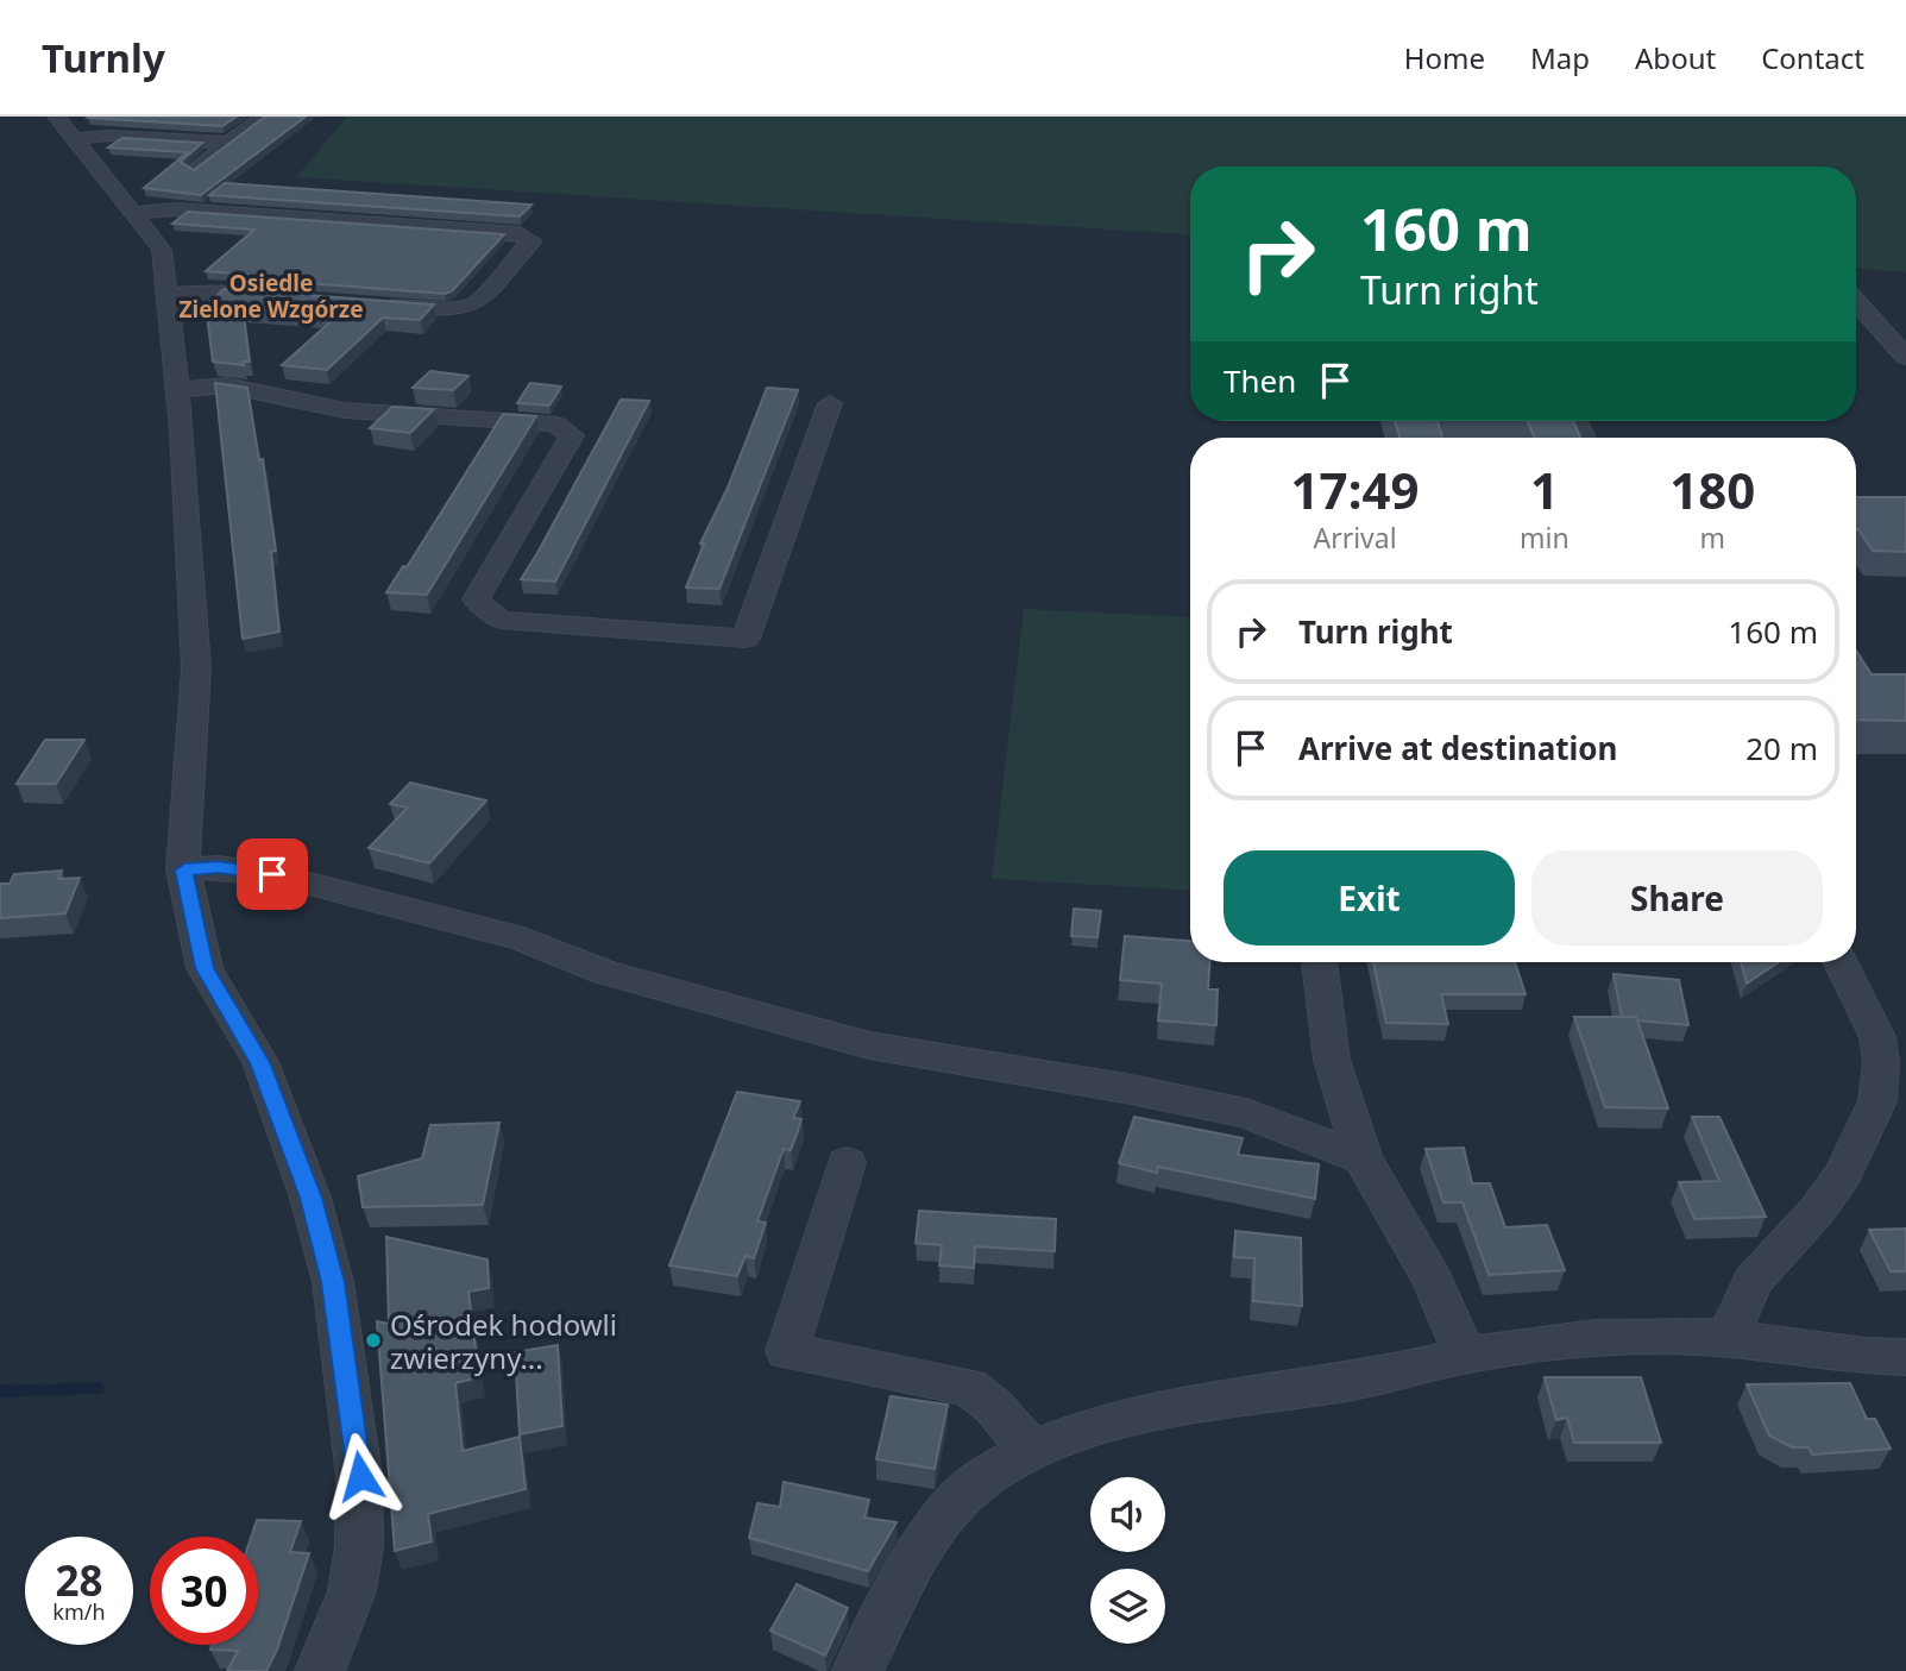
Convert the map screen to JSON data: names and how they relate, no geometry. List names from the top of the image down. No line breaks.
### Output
{"districts":["Osiedle Zielone Wzgórze"],"places":["Ośrodek hodowli zwierzyny..."],"page":{"header":"Turnly","nav":["Home","Map","About","Contact"],"turn":["160 m","Turn right"],"then":"Then","eta":["17:49","Arrival","1","min","180","m"],"list":[{"name":"Turn right","value":"160 m"},{"name":"Arrive at destination","value":"20 m"}],"buttons":["Exit","Share"],"speed":"28 km/h","limit":"30"}}
